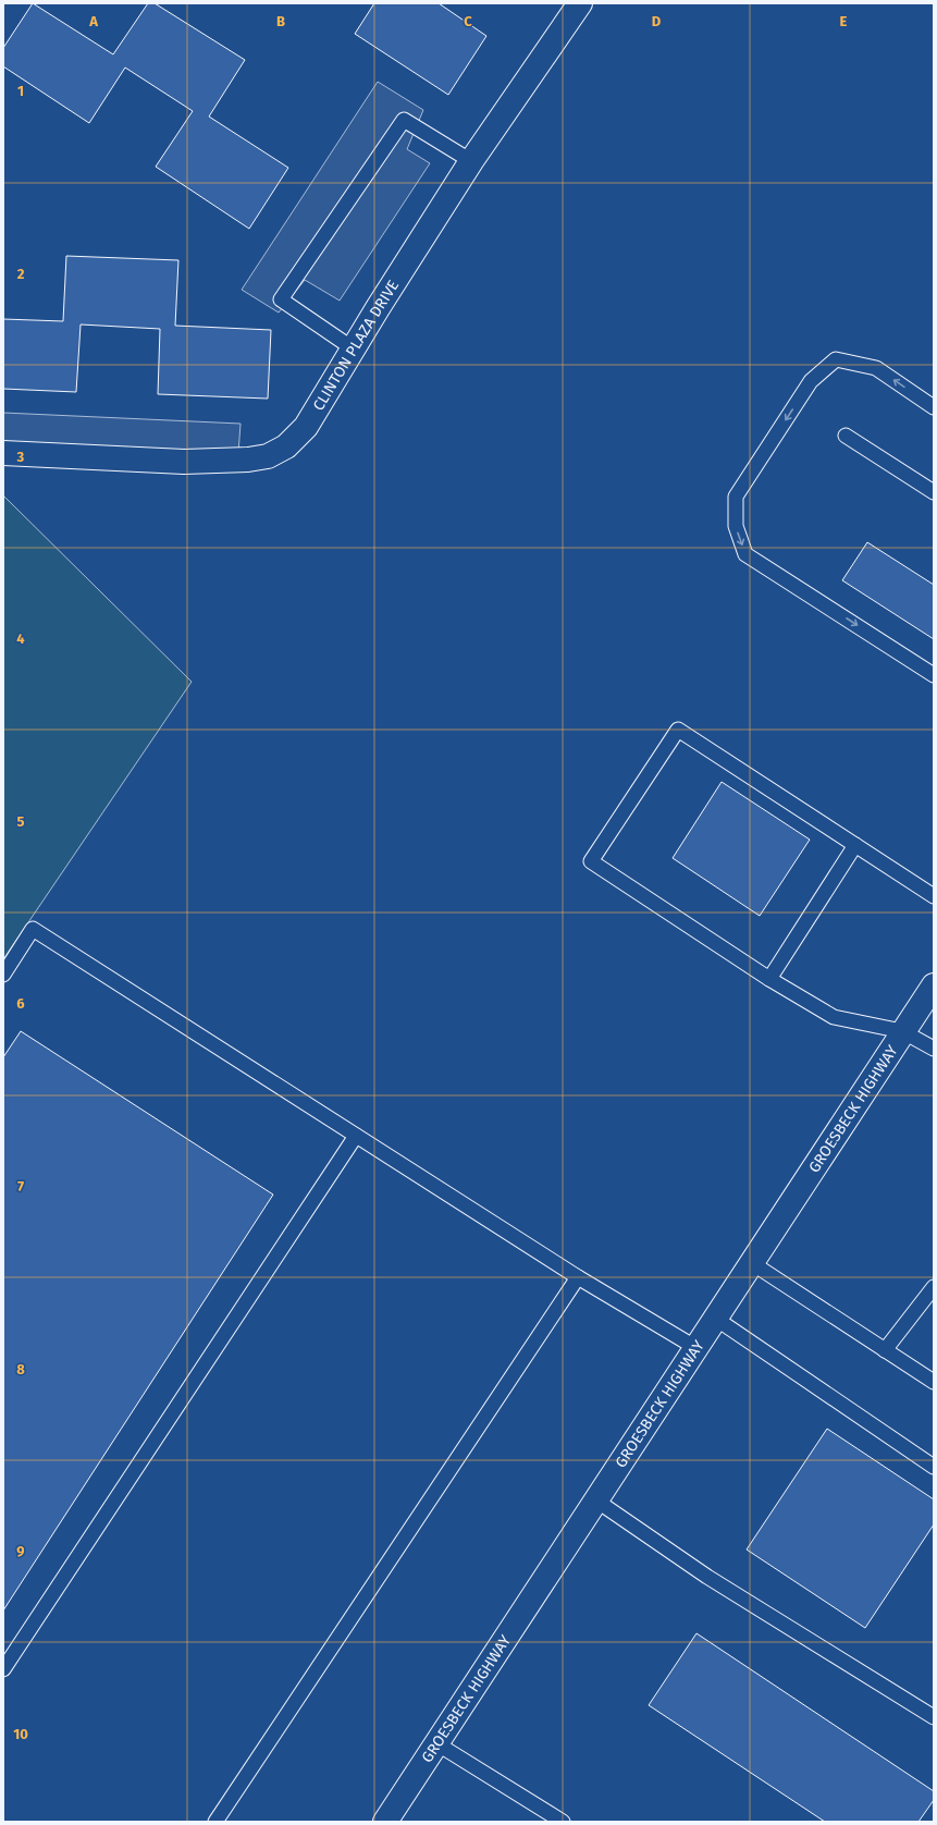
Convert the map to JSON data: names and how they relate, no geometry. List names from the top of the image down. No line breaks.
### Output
{"streets":{"main road":["CLINTON PLAZA DRIVE","GROESBECK HIGHWAY"]},"grid":{"columns":["A","B","C","D","E"],"rows":["1","2","3","4","5","6","7","8","9","10"]}}
